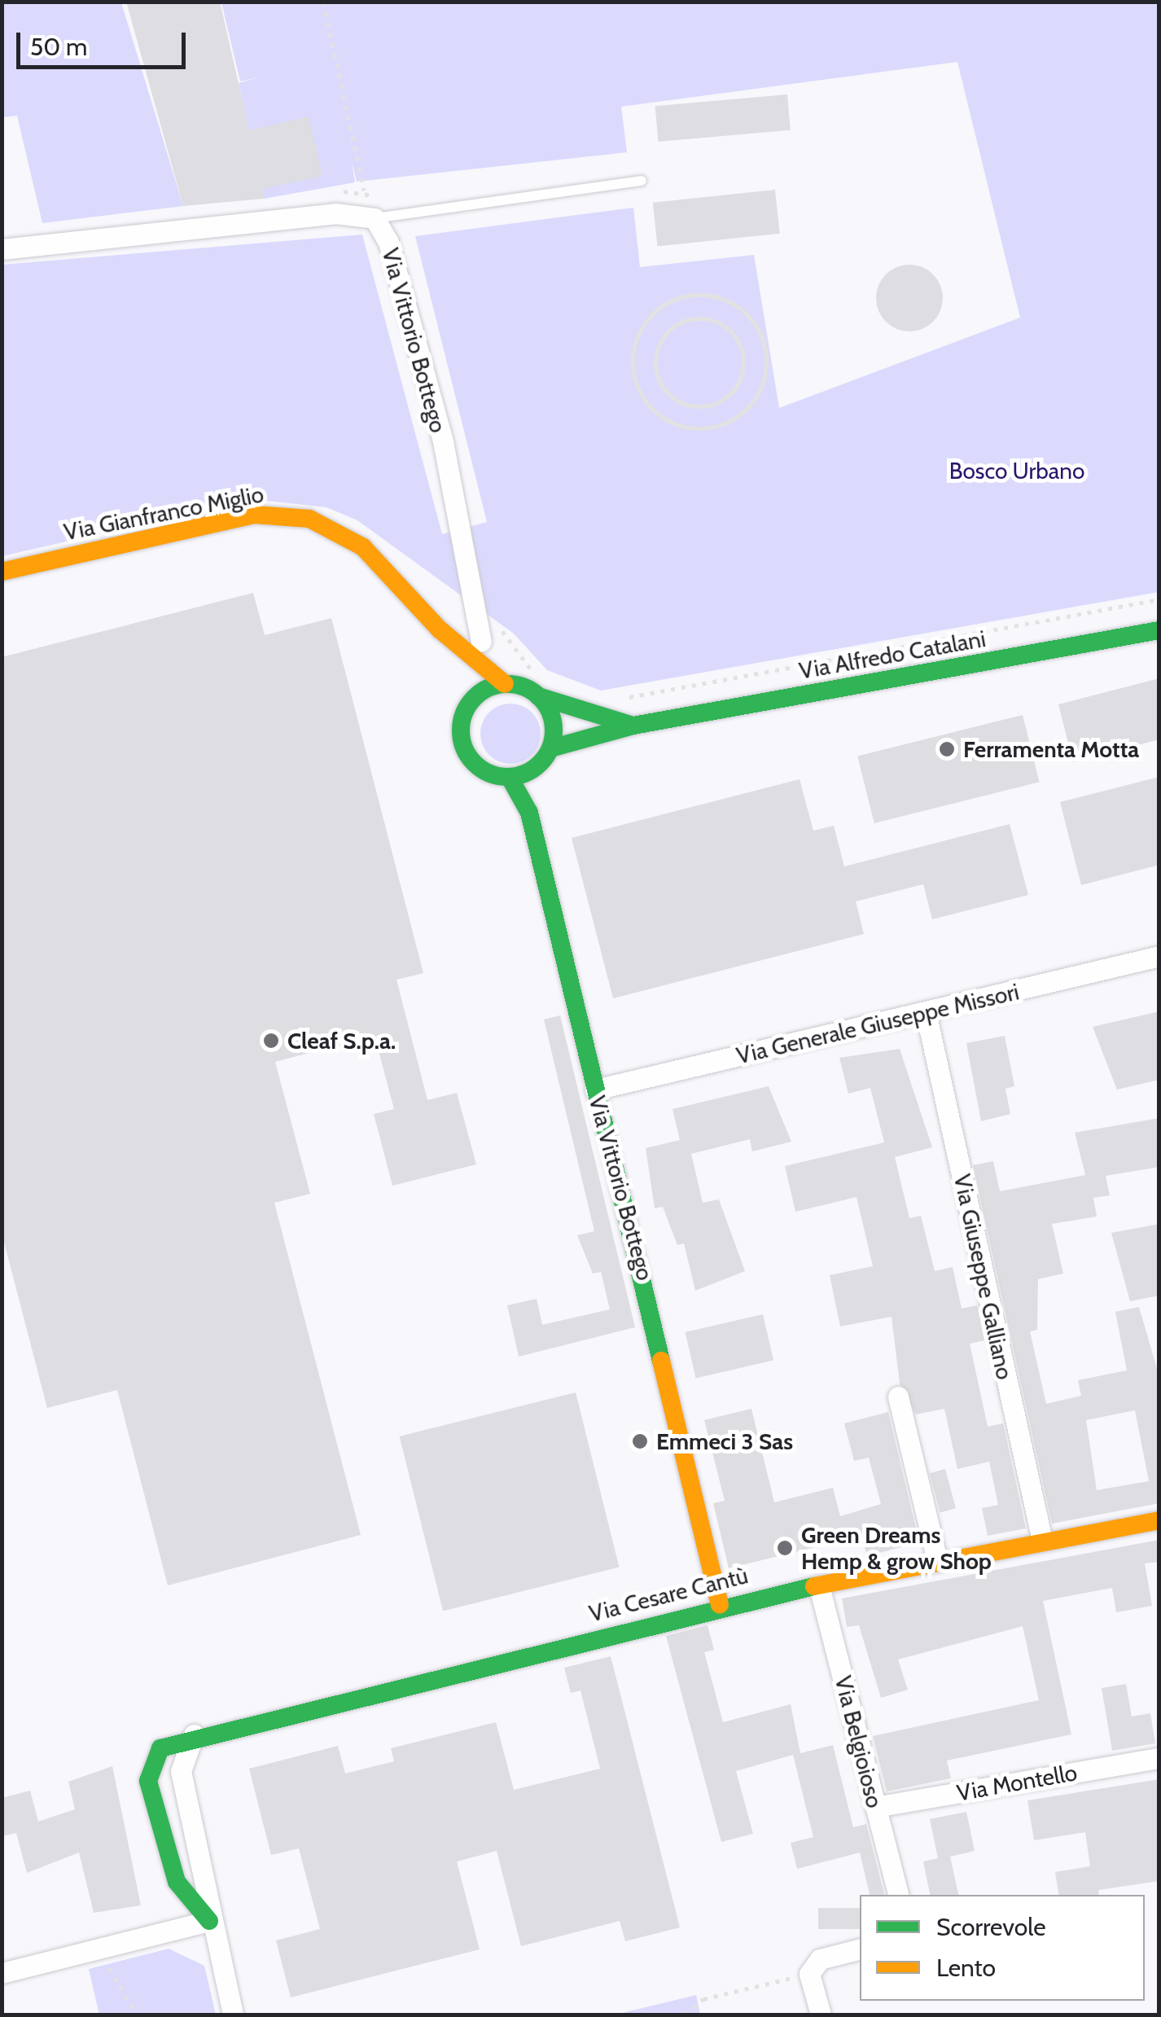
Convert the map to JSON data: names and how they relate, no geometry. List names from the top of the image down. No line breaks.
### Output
{"streets":{"street":["Via Vittorio Bottego","Via Gianfranco Miglio","Via Alfredo Catalani","Via Generale Giuseppe Missori","Via Giuseppe Galliano","Via Cesare Cantù","Via Belgioioso","Via Montello"]},"crossings":[["Via Vittorio Bottego","Via Gianfranco Miglio"],["Via Vittorio Bottego","Via Alfredo Catalani"],["Via Vittorio Bottego","Via Generale Giuseppe Missori"],["Via Vittorio Bottego","Via Cesare Cantù"],["Via Gianfranco Miglio","Via Alfredo Catalani"],["Via Generale Giuseppe Missori","Via Giuseppe Galliano"],["Via Giuseppe Galliano","Via Cesare Cantù"],["Via Cesare Cantù","Via Belgioioso"],["Via Belgioioso","Via Montello"]],"parks":["Bosco Urbano"],"places":["Ferramenta Motta","Cleaf S.p.a.","Emmeci 3 Sas","Green Dreams Hemp & grow Shop"],"legend":["Scorrevole","Lento"],"scale_bar":"50 m"}
